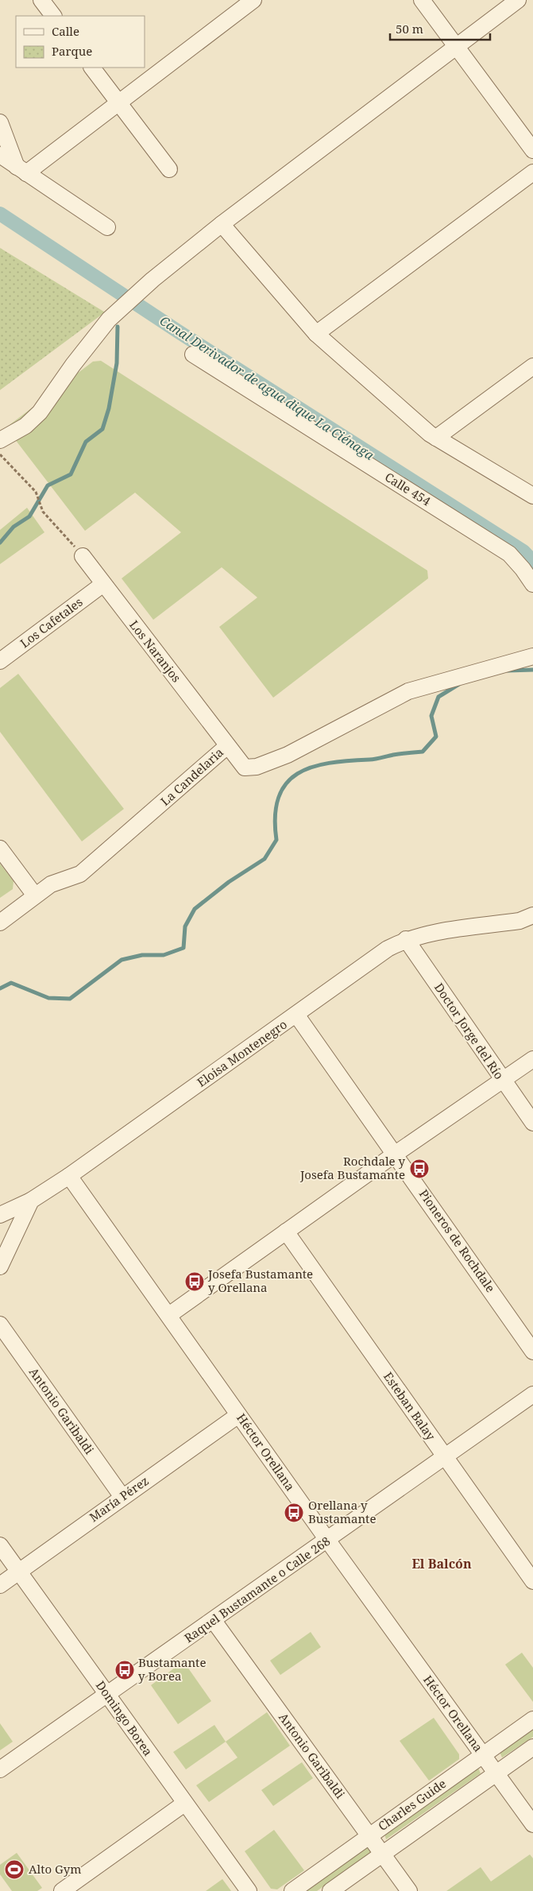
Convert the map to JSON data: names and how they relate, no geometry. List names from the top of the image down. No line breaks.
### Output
{"streets":{"street":["Calle 454","Los Cafetales","Los Naranjos","La Candelaria","Doctor Jorge del Río","Eloisa Montenegro","Pioneros de Rochdale","Esteban Balay","Antonio Garibaldi","Héctor Orellana","María Pérez","Raquel Bustamante o Calle 268","Domingo Borea","Charles Guide"]},"crossings":[["Los Cafetales","Los Naranjos"],["Los Naranjos","La Candelaria"],["Doctor Jorge del Río","Eloisa Montenegro"],["Eloisa Montenegro","Pioneros de Rochdale"],["Eloisa Montenegro","Héctor Orellana"],["Esteban Balay","Raquel Bustamante o Calle 268"],["Antonio Garibaldi","María Pérez"],["Antonio Garibaldi","Raquel Bustamante o Calle 268"],["Antonio Garibaldi","Charles Guide"],["Héctor Orellana","María Pérez"],["Héctor Orellana","Raquel Bustamante o Calle 268"],["Héctor Orellana","Charles Guide"],["María Pérez","Domingo Borea"],["Raquel Bustamante o Calle 268","Domingo Borea"]],"districts":["El Balcón"],"water":["Canal Derivador de agua dique La Ciénaga"],"places":{"bus stop":["Rochdale y Josefa Bustamante","Josefa Bustamante y Orellana","Orellana y Bustamante","Bustamante y Borea"],"sports":["Alto Gym"]},"legend":["Calle","Parque"],"scale_bar":"50 m"}
